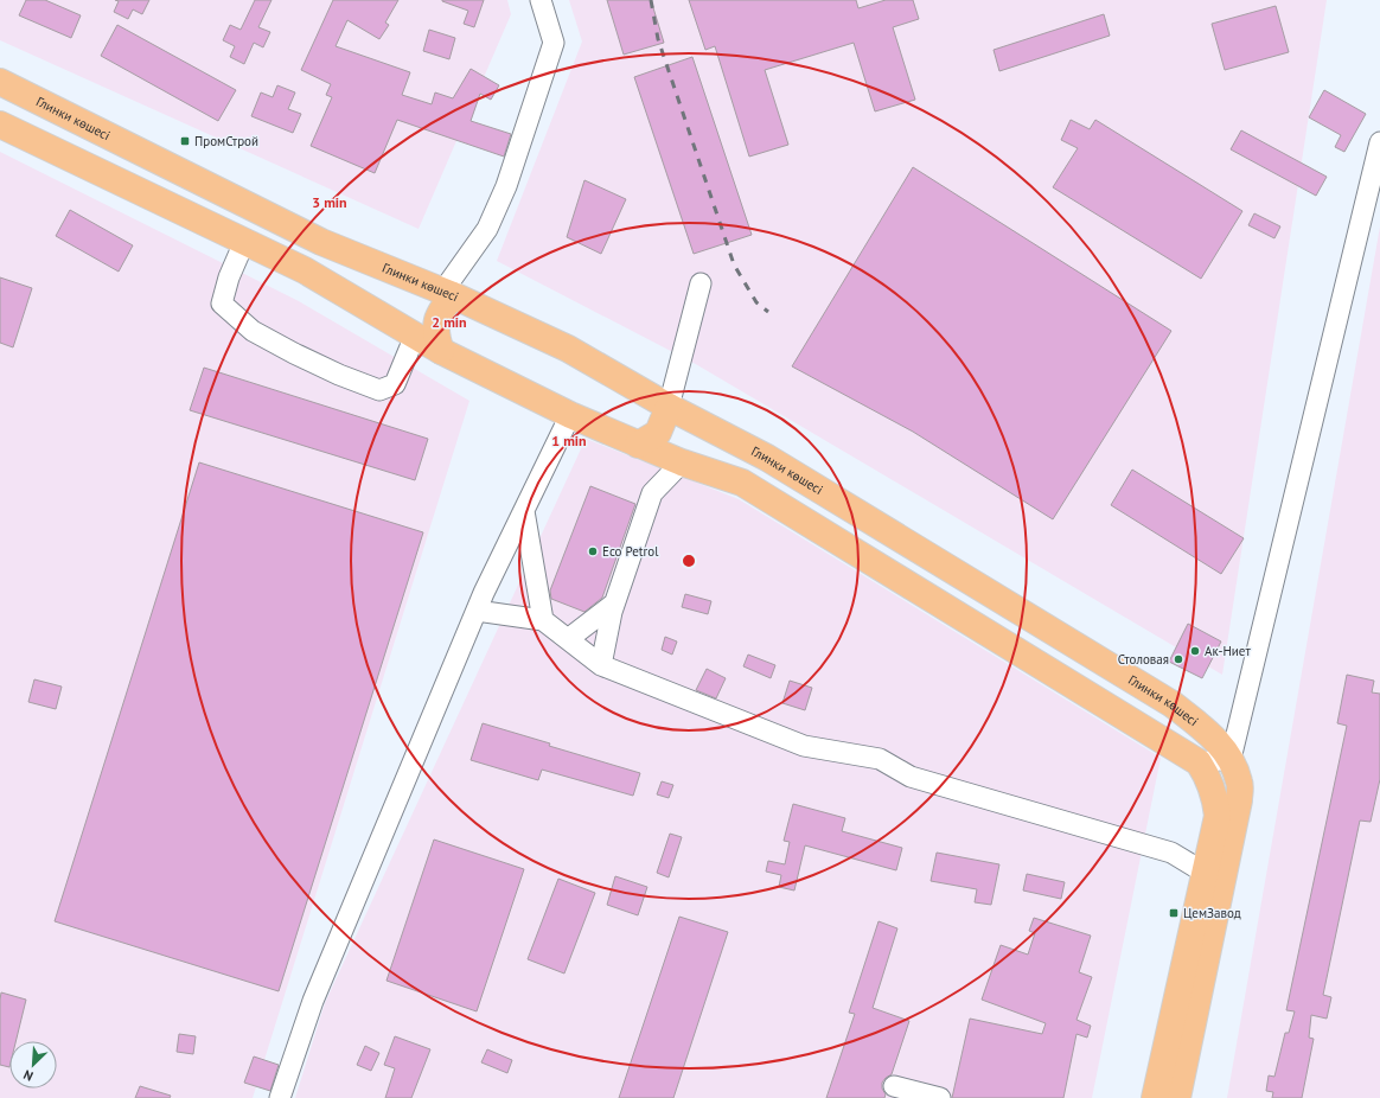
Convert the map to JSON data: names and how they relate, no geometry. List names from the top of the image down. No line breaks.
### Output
{"streets":{"main road":["Глинки көшесі"]},"places":{"transit":["ПромСтрой","ЦемЗавод"],"other":["Eco Petrol","Ак-Ниет","Столовая"]},"north":"bottom left","rings":["3 min","2 min","1 min"]}
